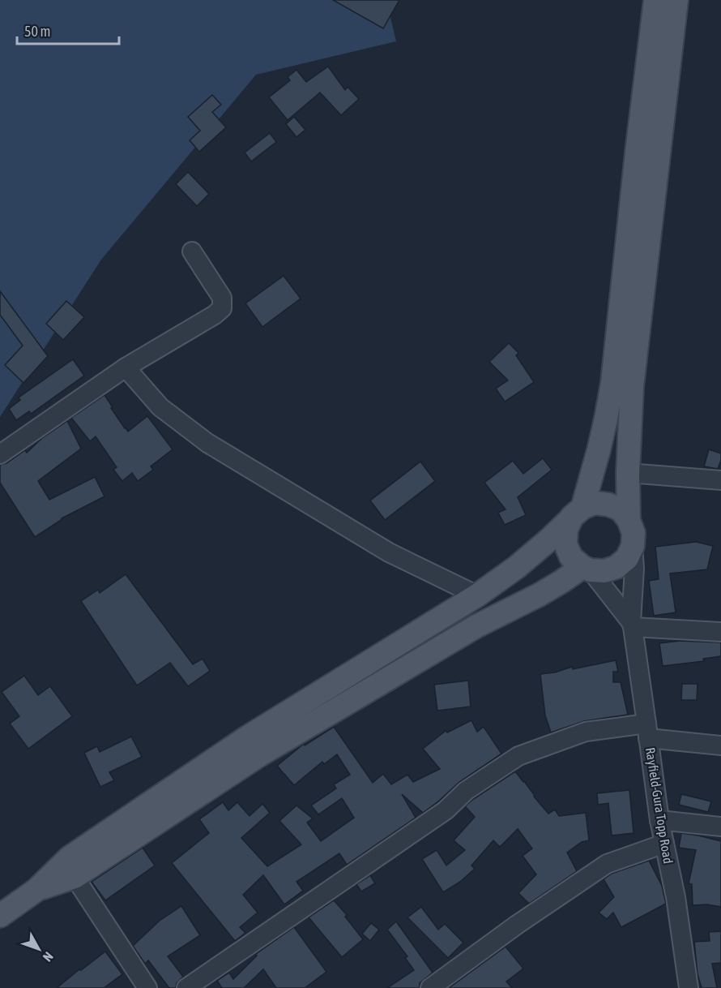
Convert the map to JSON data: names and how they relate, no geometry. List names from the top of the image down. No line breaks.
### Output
{"streets":{"street":["Rayfield-Gura Topp Road"]},"scale_bar":"50 m","north":"bottom right"}
